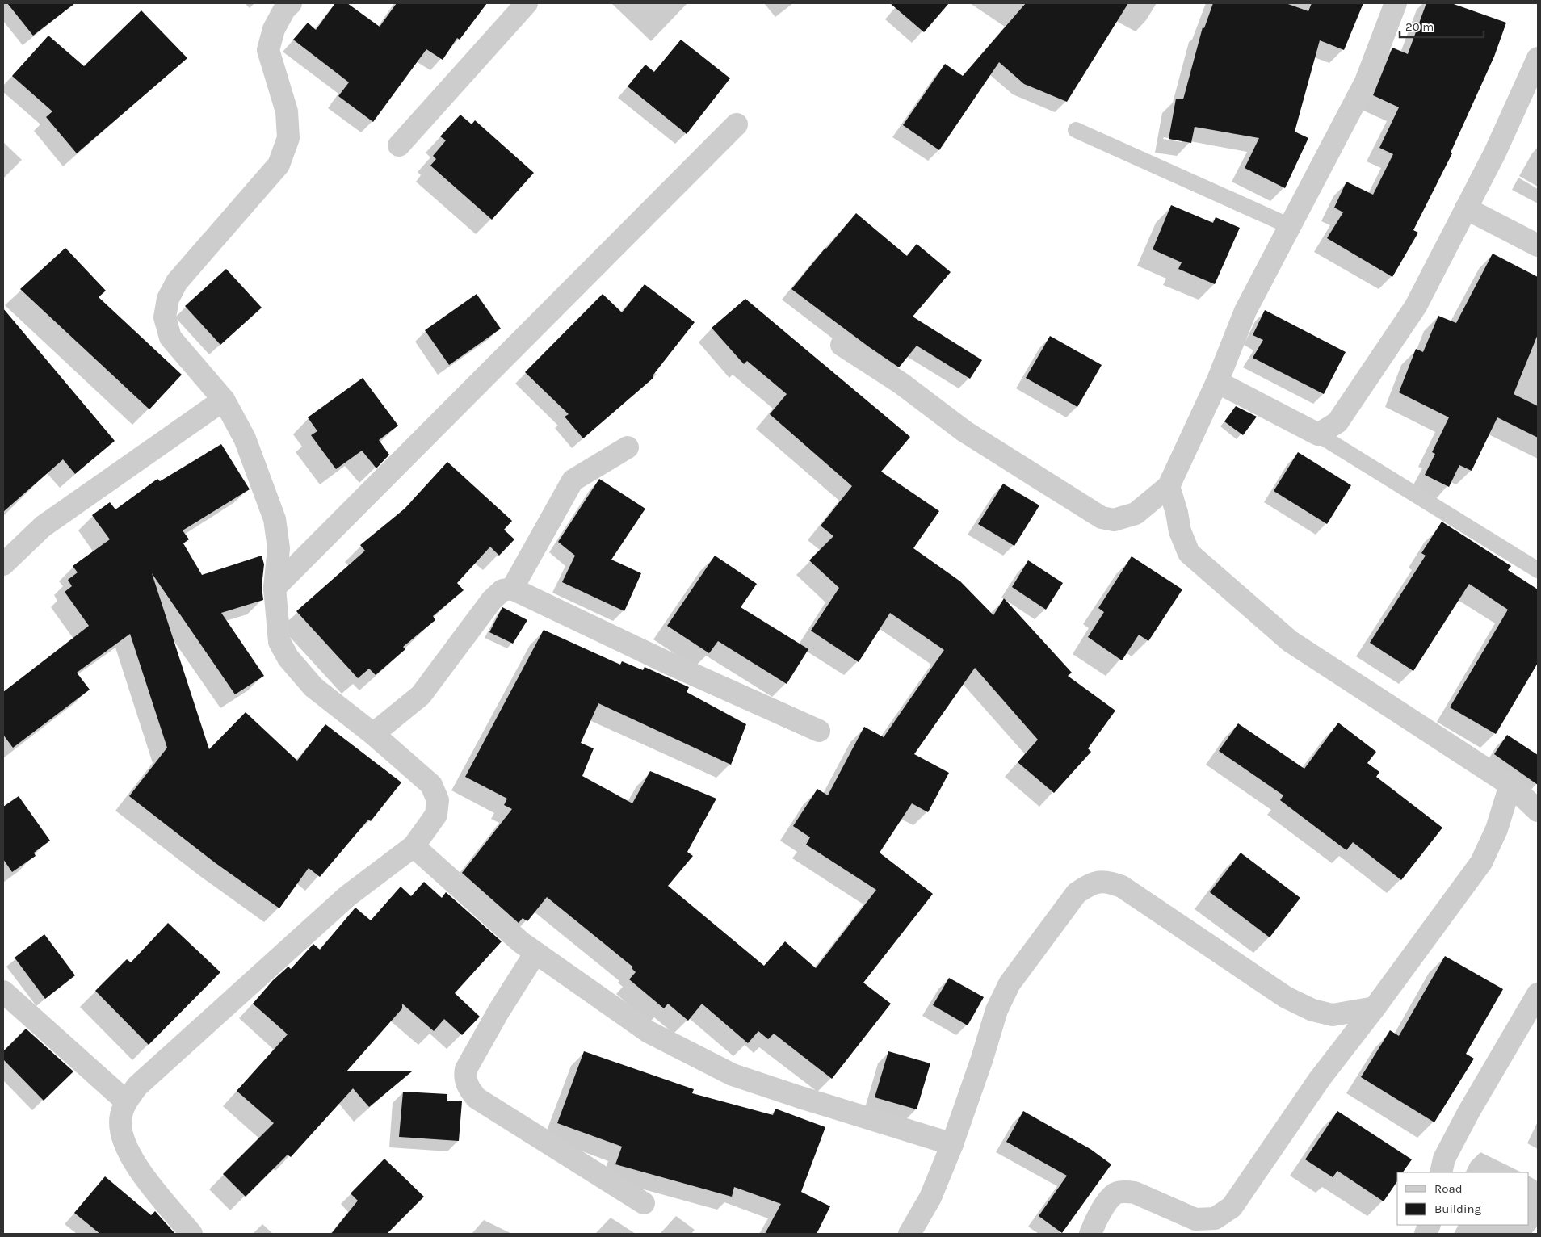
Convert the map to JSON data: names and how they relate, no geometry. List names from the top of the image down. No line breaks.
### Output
{"legend":["Road","Building"],"scale_bar":"20 m"}
